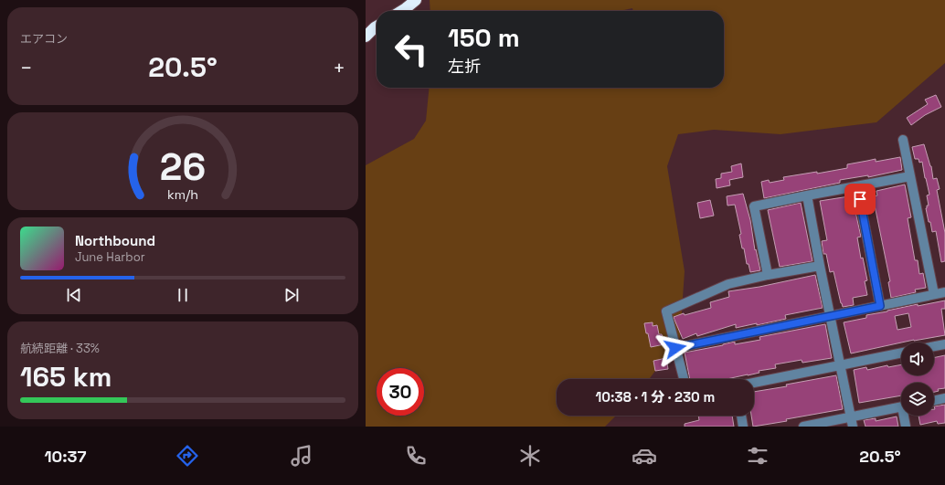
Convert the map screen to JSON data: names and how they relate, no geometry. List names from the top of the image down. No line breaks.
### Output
{"page":{"tile":["エアコン",["航続距離 · 33%","165 km"]],"turn":["150 m","左折"],"heat":["−","20.5°","+"],"song":["Northbound","June Harbor"],"limit":"30","trip":"10:38 · 1 分 · 230 m","tabs":["10:37","20.5°"],"gauge":["26","km/h"]}}
